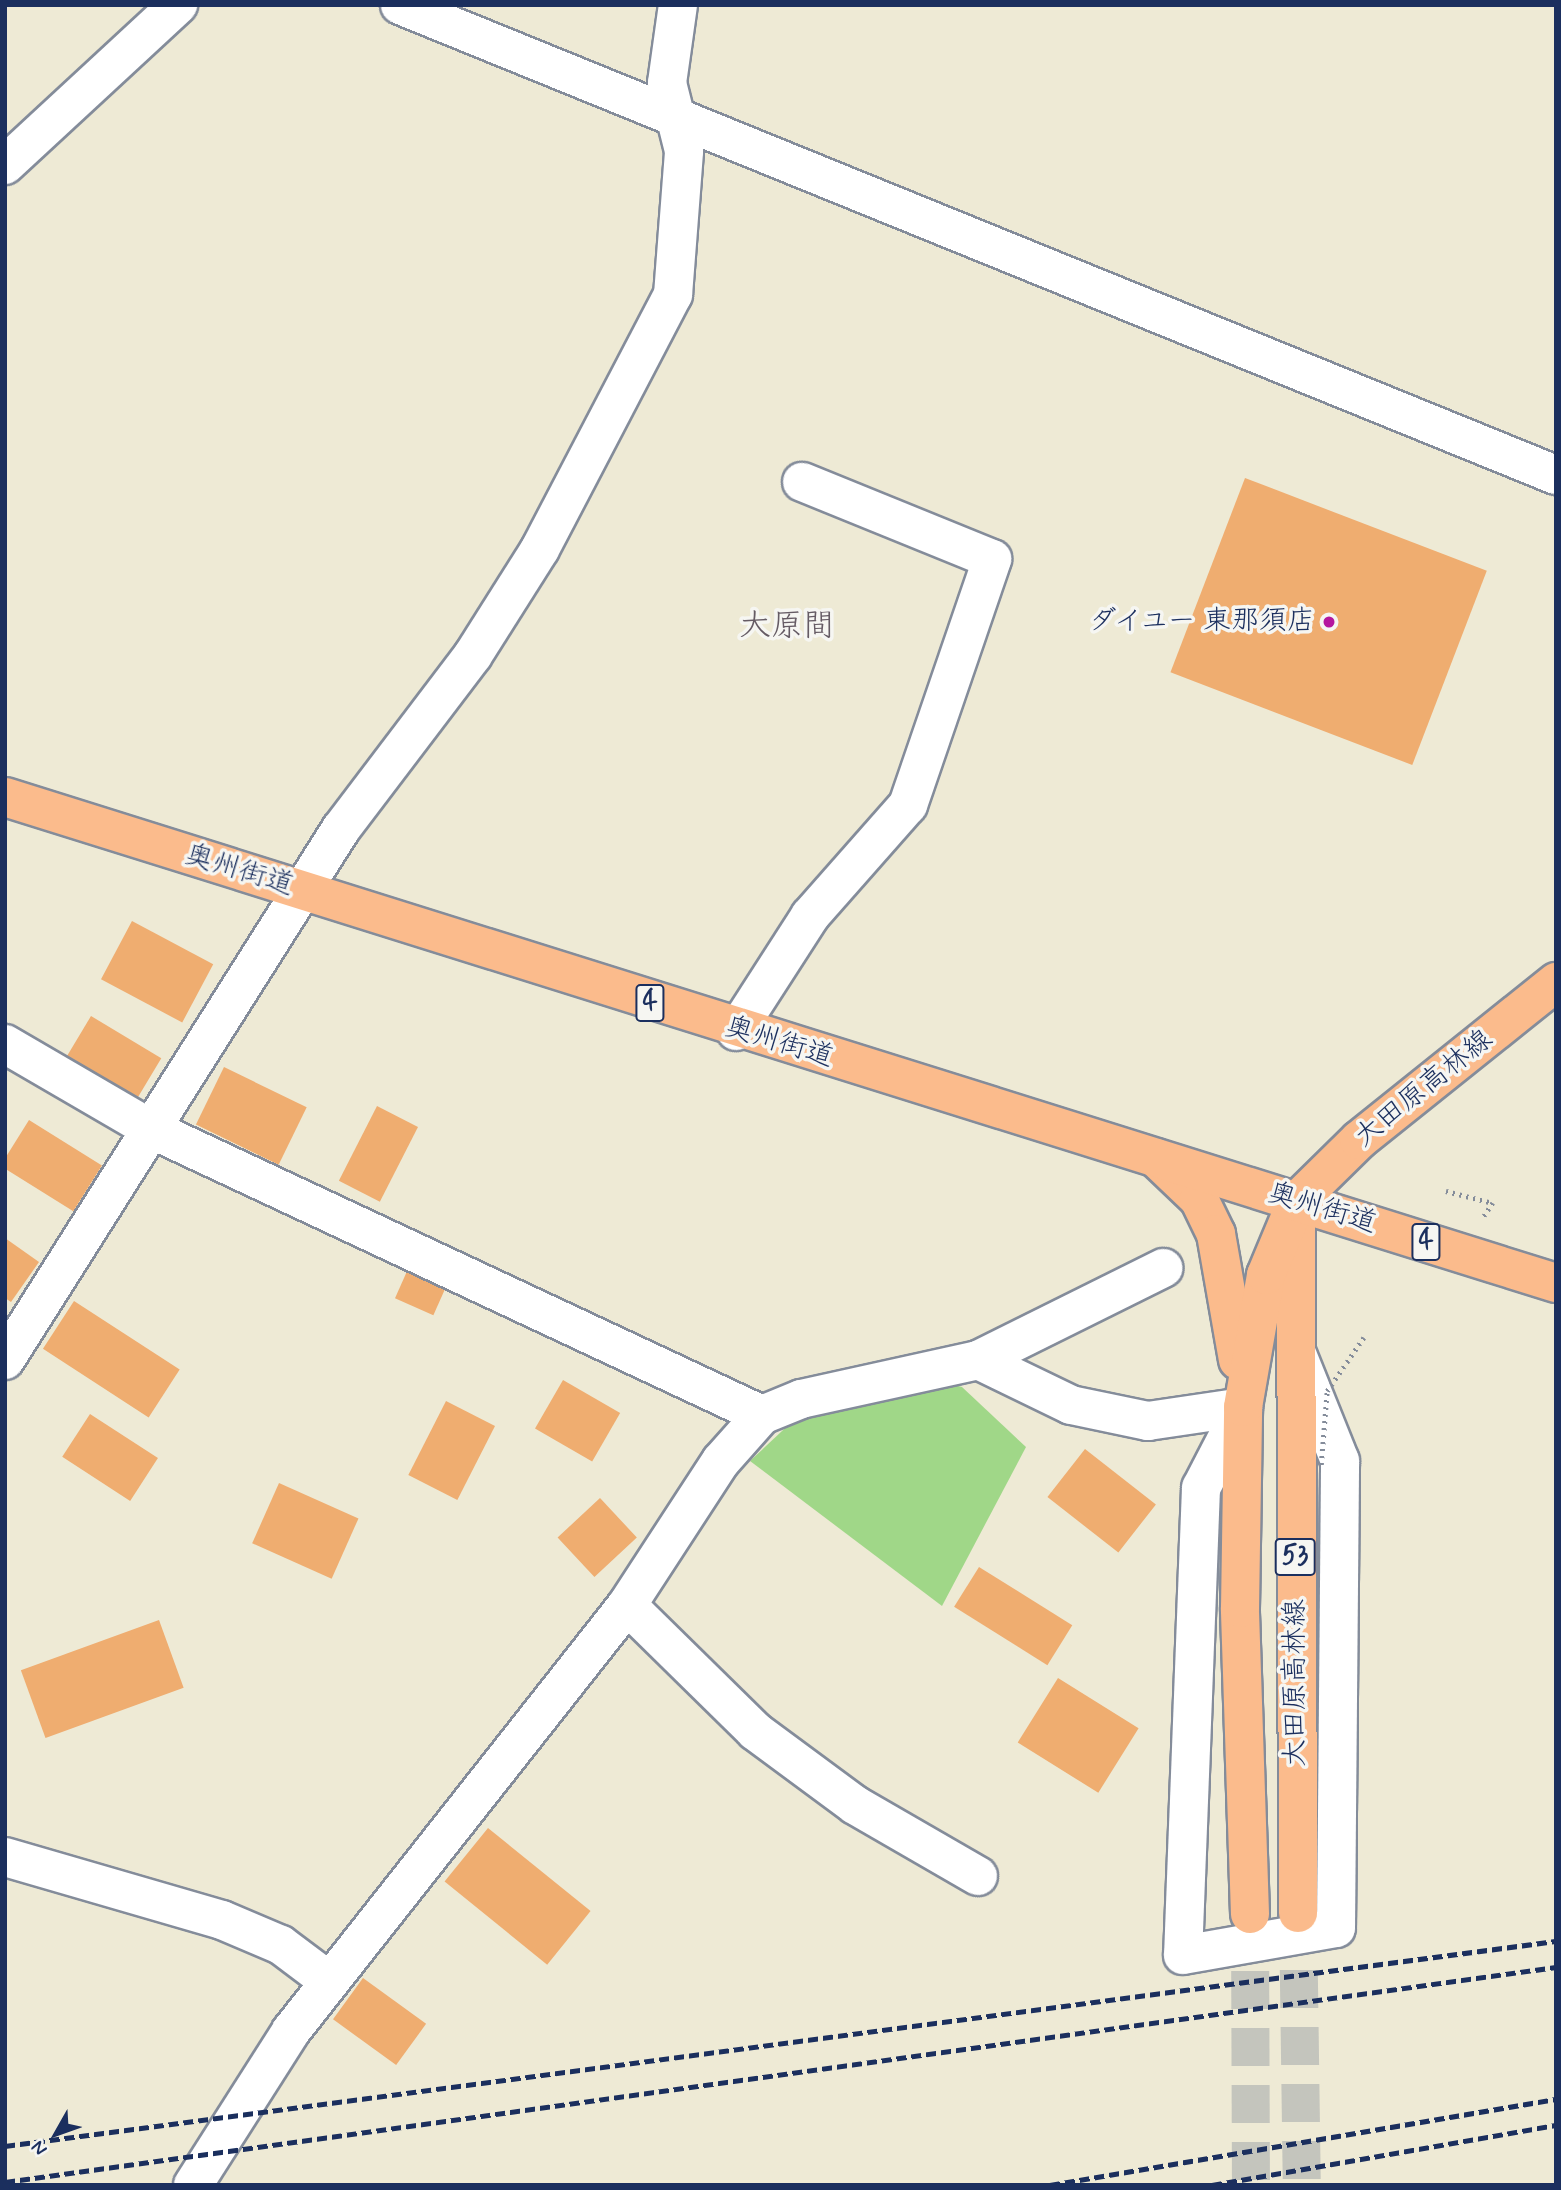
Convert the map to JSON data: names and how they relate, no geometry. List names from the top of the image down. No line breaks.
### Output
{"streets":{"main road":["奥州街道","4","大田原高林線","53"]},"crossings":[["奥州街道","大田原高林線"]],"districts":["大原間"],"places":["ダイユー 東那須店"],"north":"bottom left"}
